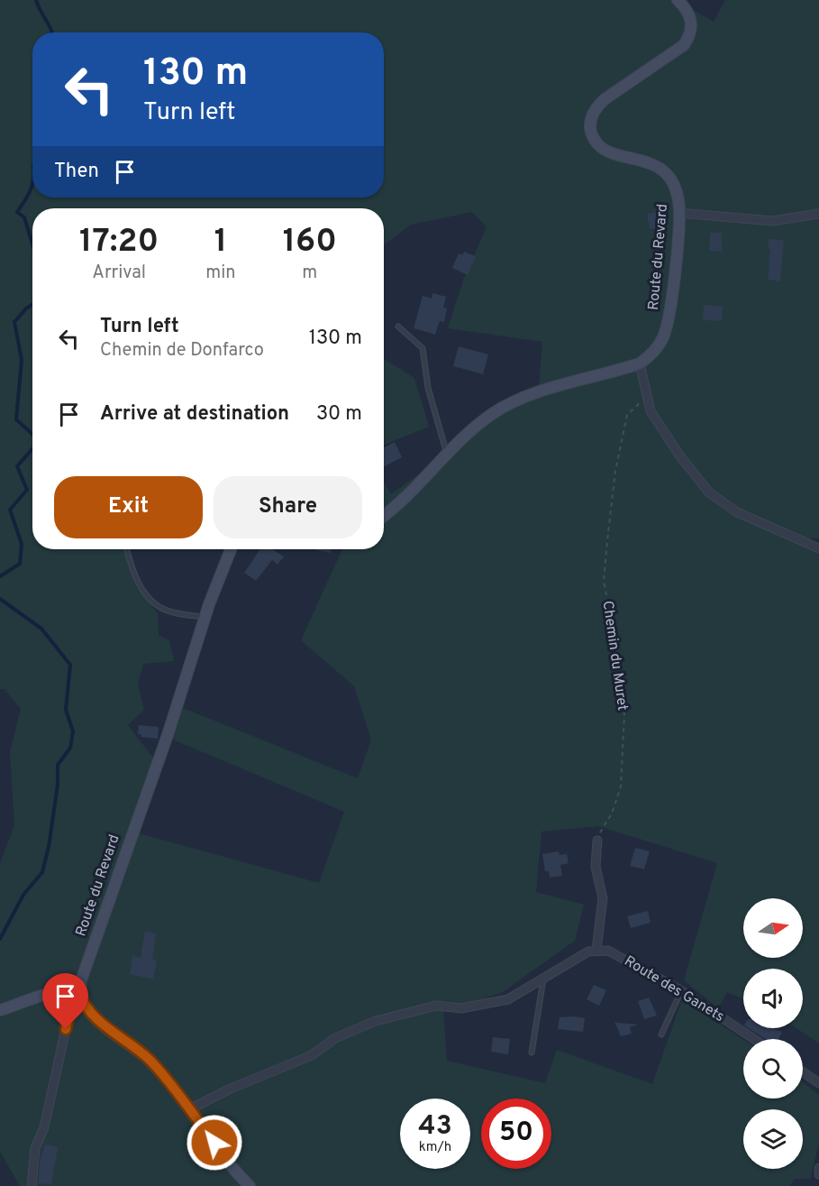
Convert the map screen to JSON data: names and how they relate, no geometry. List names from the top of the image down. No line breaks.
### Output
{"streets":{"main road":["Route du Revard"],"street":["Route des Ganets"],"path":["Chemin du Muret"]},"north":"right","page":{"turn":["130 m","Turn left"],"then":"Then","eta":["17:20","Arrival","1","min","160","m"],"list":[{"name":"Turn left","note":"Chemin de Donfarco","value":"130 m"},{"name":"Arrive at destination","value":"30 m"}],"buttons":["Exit","Share"],"speed":"43 km/h","limit":"50"}}
